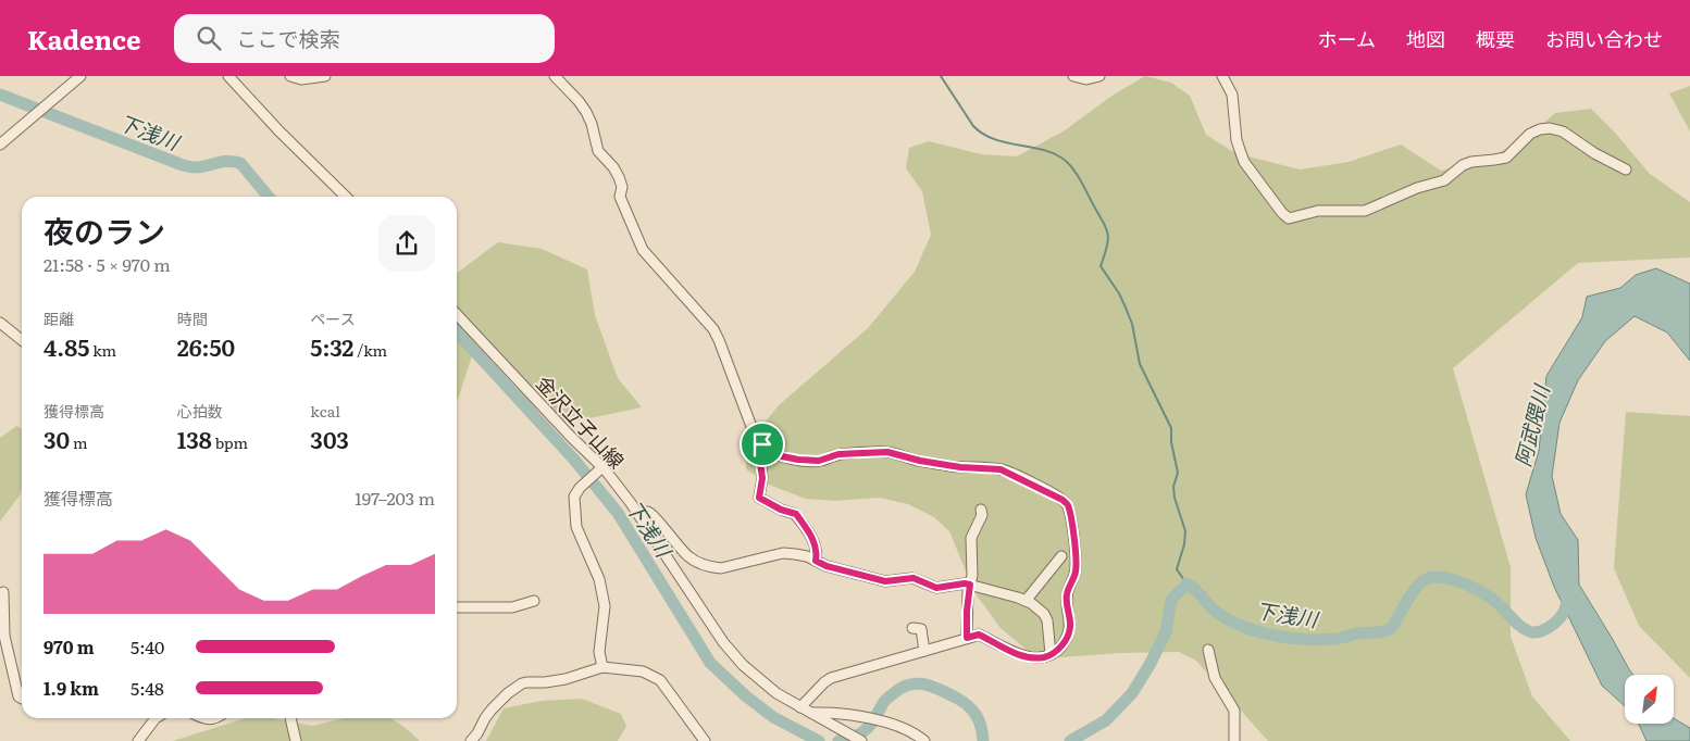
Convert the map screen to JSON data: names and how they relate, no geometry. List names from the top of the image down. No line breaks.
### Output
{"streets":{"street":["金沢立子山線"]},"water":["下浅川","阿武隈川"],"north":"top right","page":{"header":"Kadence","search":"ここで検索","nav":["ホーム","地図","概要","お問い合わせ"],"heading":["夜のラン","21:58 · 5 × 970 m"],"stats":[["距離","4.85 km"],["時間","26:50"],["ペース","5:32 /km"],["獲得標高","30 m"],["心拍数","138 bpm"],["kcal","303"]],"chart":["獲得標高","197–203 m"],"list":[{"name":"970 m","note":"5:40"},{"name":"1.9 km","note":"5:48"}]}}
